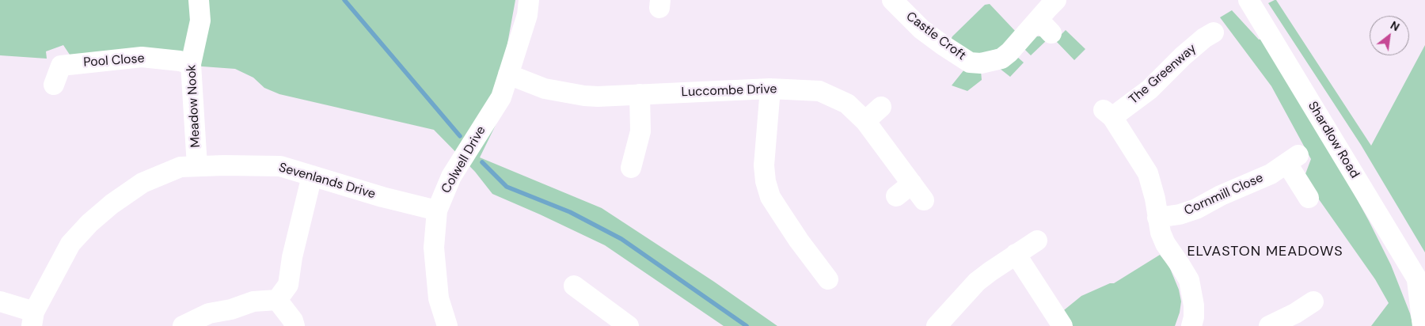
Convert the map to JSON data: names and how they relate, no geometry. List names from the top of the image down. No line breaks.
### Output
{"streets":{"street":["Castle Croft","Pool Close","The Greenway","Luccombe Drive","Meadow Nook","Shardlow Road","Colwell Drive","Sevenlands Drive","Cornmill Close"]},"crossings":[["Pool Close","Meadow Nook"],["The Greenway","Cornmill Close"],["Luccombe Drive","Colwell Drive"],["Meadow Nook","Sevenlands Drive"],["Colwell Drive","Sevenlands Drive"]],"districts":["ELVASTON MEADOWS"],"north":"top right"}
